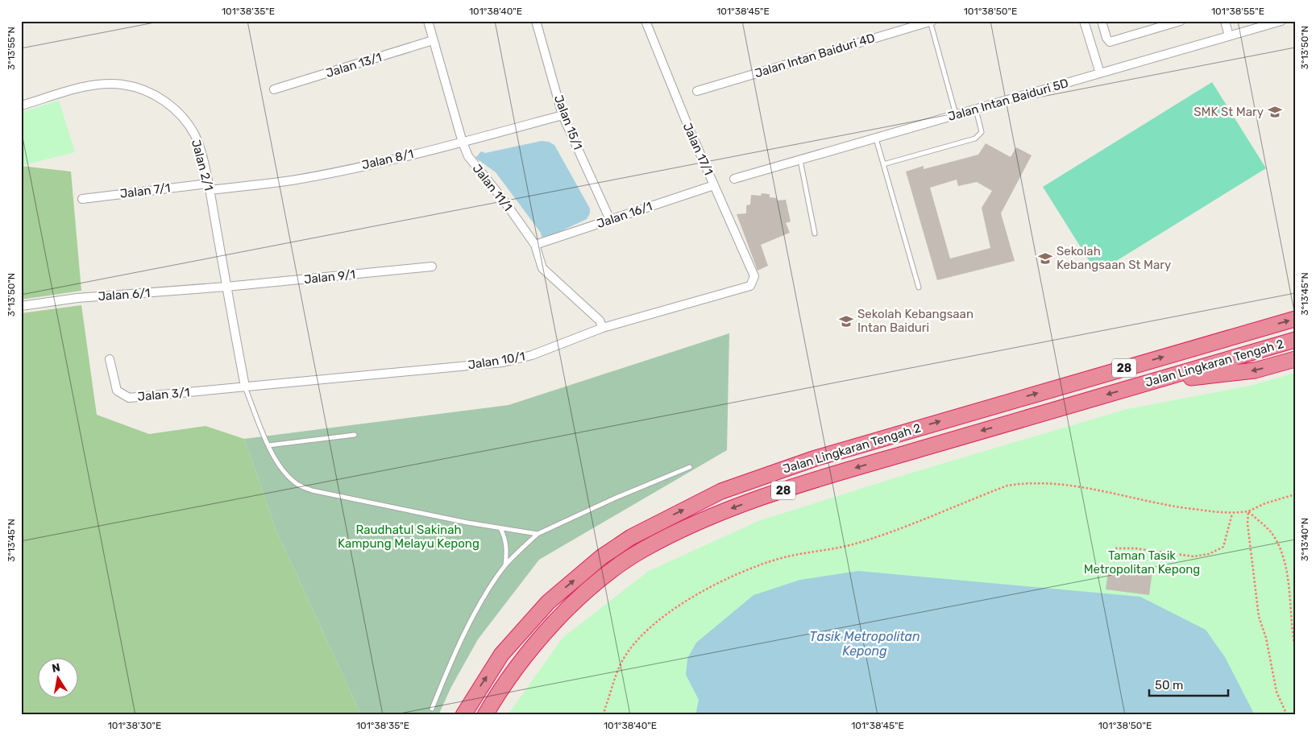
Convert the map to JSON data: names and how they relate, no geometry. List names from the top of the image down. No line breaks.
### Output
{"streets":{"highway":["Jalan Lingkaran Tengah 2","28"],"street":["Jalan Intan Baiduri 4D","Jalan 13/1","Jalan Intan Baiduri 5D","Jalan 15/1","Jalan 17/1","Jalan 8/1","Jalan 2/1","Jalan 11/1","Jalan 7/1","Jalan 16/1","Jalan 9/1","Jalan 6/1","Jalan 10/1","Jalan 3/1"]},"crossings":[["Jalan 13/1","Jalan 11/1"],["Jalan 15/1","Jalan 8/1"],["Jalan 15/1","Jalan 16/1"],["Jalan 17/1","Jalan 16/1"],["Jalan 17/1","Jalan 10/1"],["Jalan 8/1","Jalan 2/1"],["Jalan 8/1","Jalan 11/1"],["Jalan 8/1","Jalan 7/1"],["Jalan 2/1","Jalan 7/1"],["Jalan 2/1","Jalan 9/1"],["Jalan 2/1","Jalan 6/1"],["Jalan 2/1","Jalan 10/1"],["Jalan 2/1","Jalan 3/1"],["Jalan 11/1","Jalan 16/1"],["Jalan 11/1","Jalan 10/1"],["Jalan 9/1","Jalan 6/1"],["Jalan 10/1","Jalan 3/1"]],"water":["Tasik Metropolitan Kepong"],"parks":["Raudhatul Sakinah Kampung Melayu Kepong","Taman Tasik Metropolitan Kepong"],"places":{"school or university":["SMK St Mary","Sekolah Kebangsaan St Mary","Sekolah Kebangsaan Intan Baiduri"]},"scale_bar":"50 m","north":"top","coordinates":["101°38'35\"E","101°38'40\"E","101°38'45\"E","101°38'50\"E","101°38'55\"E","3°13'50\"N","3°13'55\"N","3°13'45\"N","3°13'40\"N","101°38'30\"E"]}
